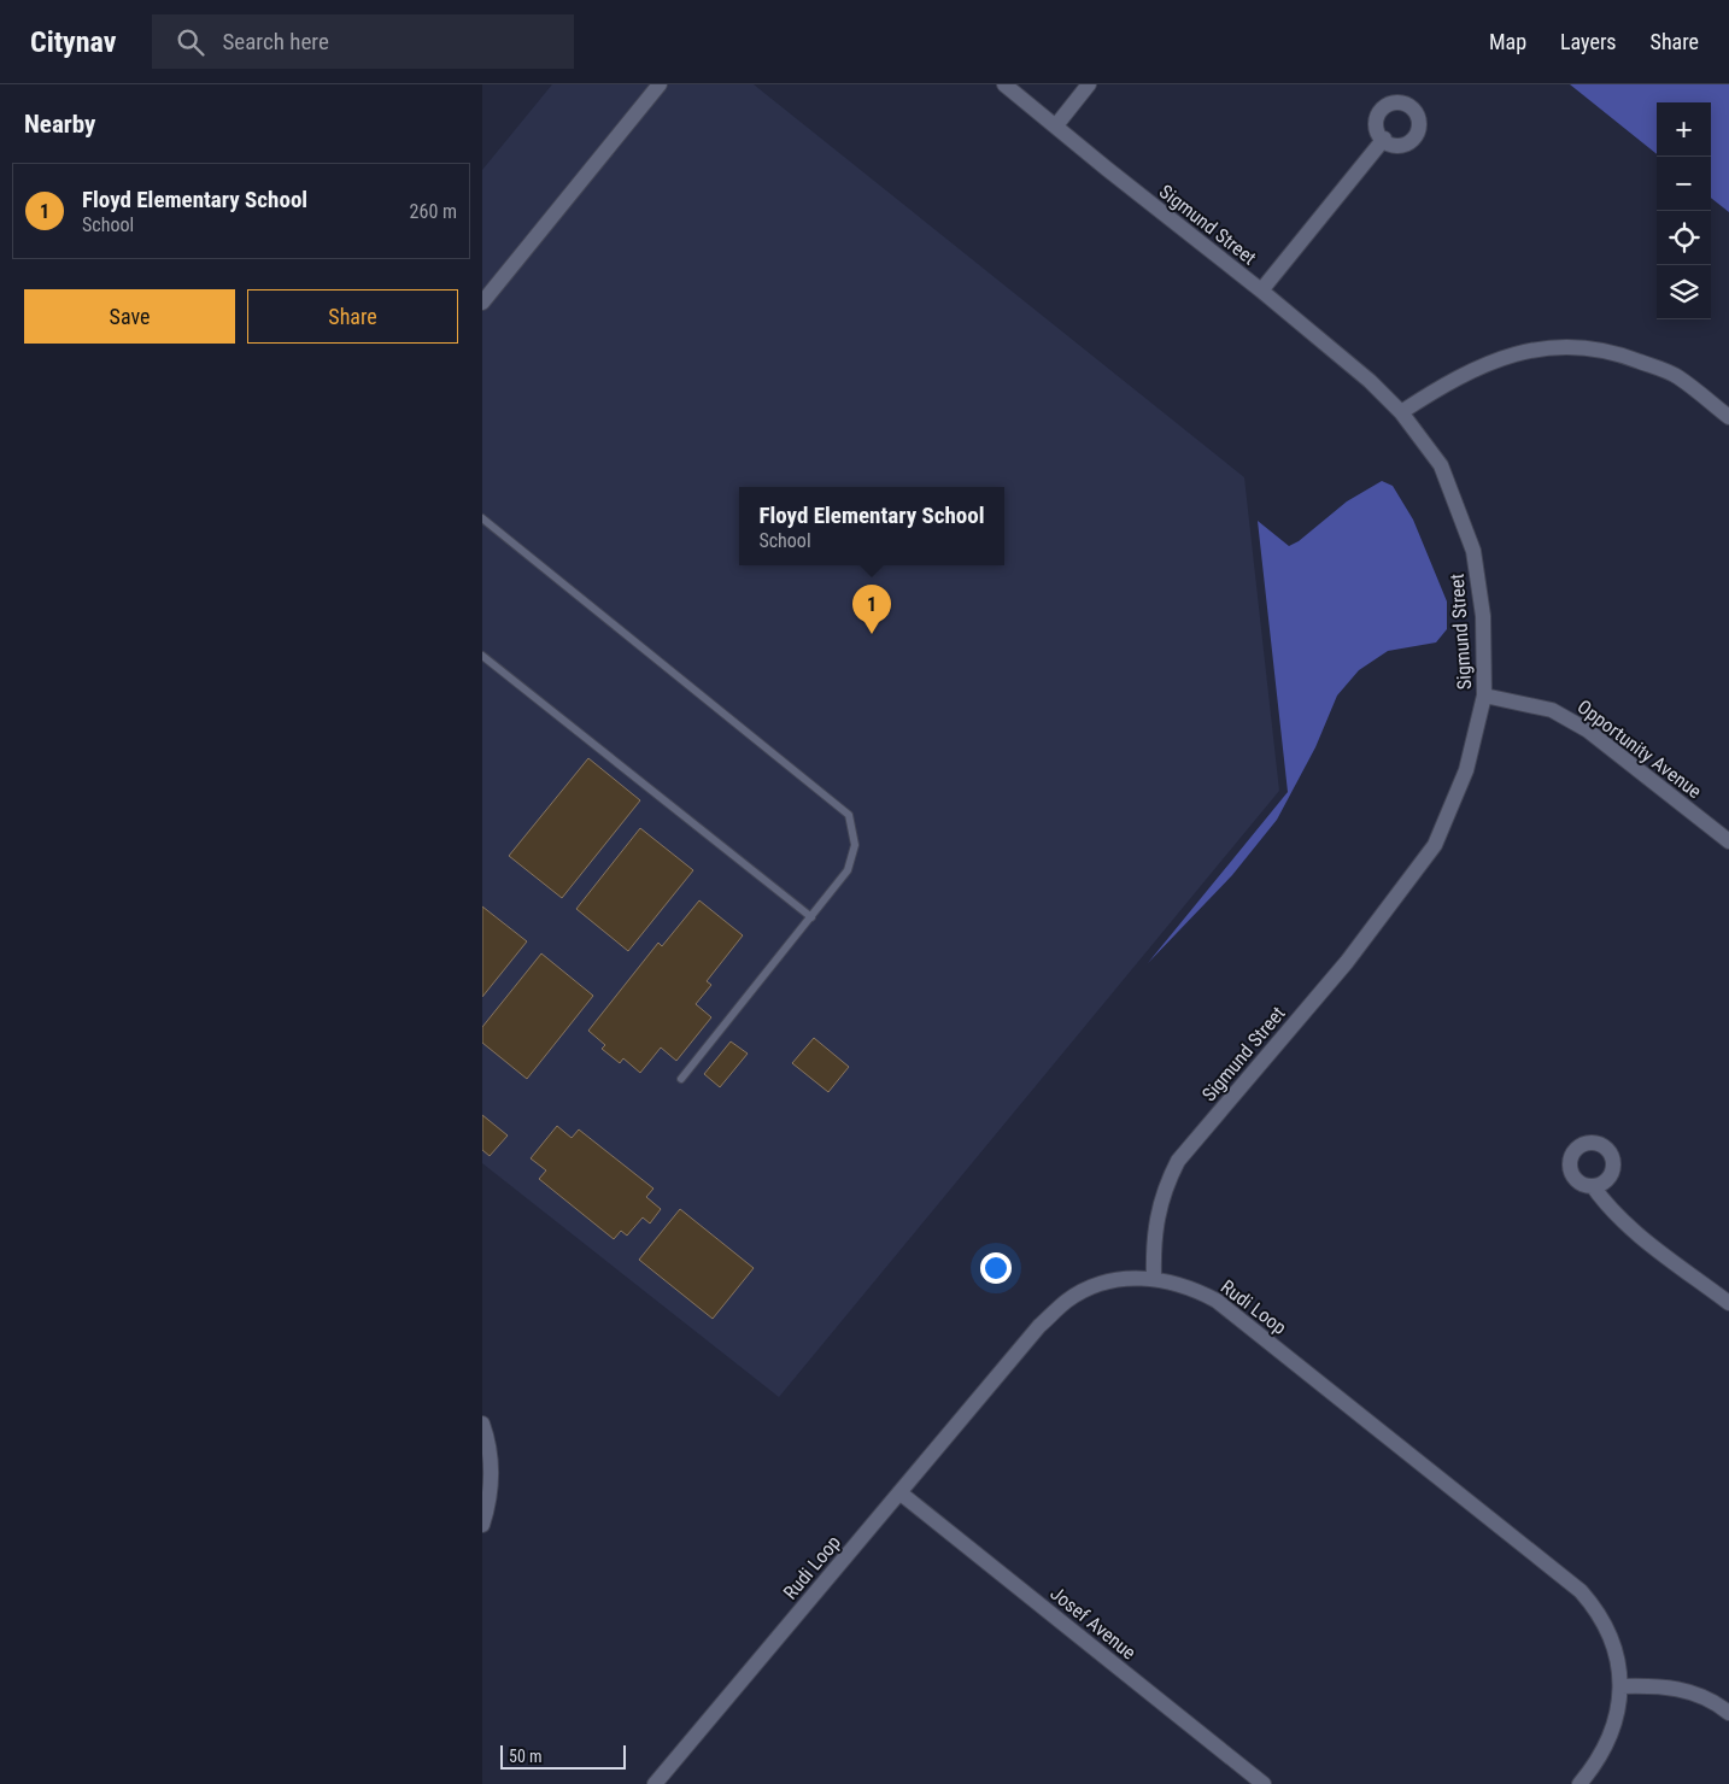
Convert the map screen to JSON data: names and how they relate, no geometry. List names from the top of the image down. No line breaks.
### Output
{"streets":{"street":["Sigmund Street","Opportunity Avenue","Rudi Loop","Josef Avenue"]},"crossings":[["Sigmund Street","Opportunity Avenue"],["Sigmund Street","Rudi Loop"],["Rudi Loop","Josef Avenue"]],"scale_bar":"50 m","page":{"header":"Citynav","search":"Search here","nav":["Map","Layers","Share"],"heading":"Nearby","map_buttons":["+","−"],"list":[{"mark":"1","name":"Floyd Elementary School","note":"School","value":"260 m"}],"buttons":["Save","Share"],"popup":["Floyd Elementary School","School"],"pins":"1","scale":"50 m"}}
